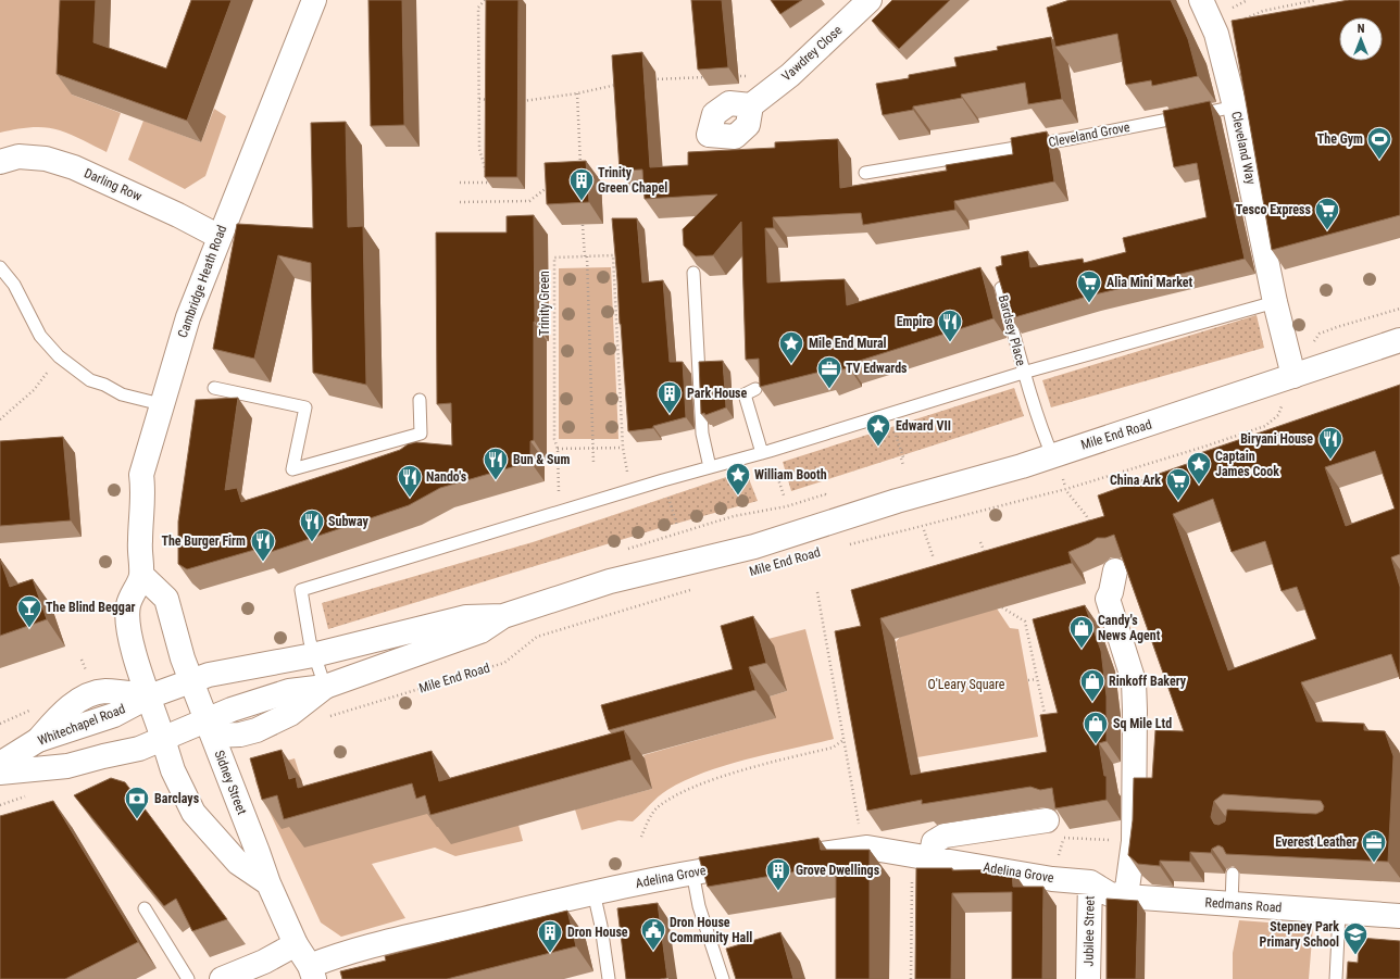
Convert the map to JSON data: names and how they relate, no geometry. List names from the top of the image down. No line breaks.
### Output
{"streets":{"main road":["Vawdrey Close","Cleveland Way","Darling Row","Cambridge Heath Road","Mile End Road","Whitechapel Road","Sidney Street","Adelina Grove","Redmans Road","Jubilee Street"],"lane":["Cleveland Grove","Bardsey Place"],"path":["Trinity Green"]},"crossings":[["Cleveland Grove","Cleveland Way"],["Cleveland Way","Mile End Road"],["Darling Row","Cambridge Heath Road"],["Cambridge Heath Road","Mile End Road"],["Cambridge Heath Road","Whitechapel Road"],["Bardsey Place","Mile End Road"],["Mile End Road","Whitechapel Road"],["Mile End Road","Sidney Street"],["Whitechapel Road","Sidney Street"],["Sidney Street","Adelina Grove"],["Adelina Grove","Redmans Road"],["Adelina Grove","Jubilee Street"],["Redmans Road","Jubilee Street"]],"parks":["O'Leary Square"],"places":{"sports":["The Gym"],"building":["Trinity Green Chapel","Park House","Grove Dwellings","Dron House"],"supermarket":["Tesco Express","Alia Mini Market","China Ark"],"restaurant":["Empire","Biryani House","Bun & Sum","Nando's","Subway","The Burger Firm"],"place":["Mile End Mural","Edward VII","Captain James Cook","William Booth"],"office":["TV Edwards","Everest Leather"],"bar":["The Blind Beggar"],"shop":["Candy's News Agent","Rinkoff Bakery","Sq Mile Ltd"],"bank":["Barclays"],"public building":["Dron House Community Hall"],"school or university":["Stepney Park Primary School"]},"north":"top"}
